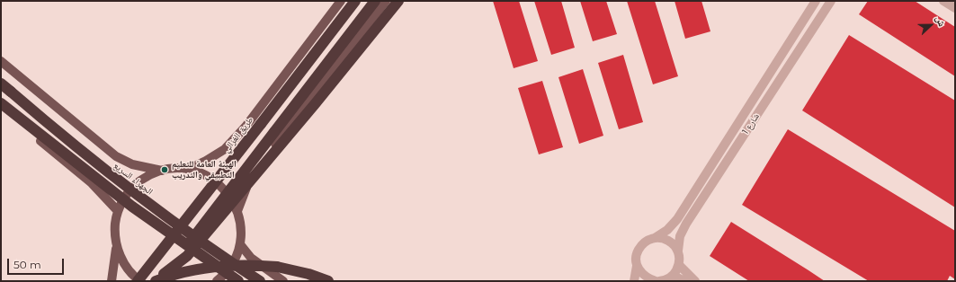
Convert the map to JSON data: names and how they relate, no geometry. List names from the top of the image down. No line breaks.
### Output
{"streets":{"highway":["طريق الغزالي","الجهراء السريع"],"street":["شارع 1"]},"places":["الهيئة العامة للتعليم التطبيقي والتدريب"],"scale_bar":"50 m","north":"right"}
